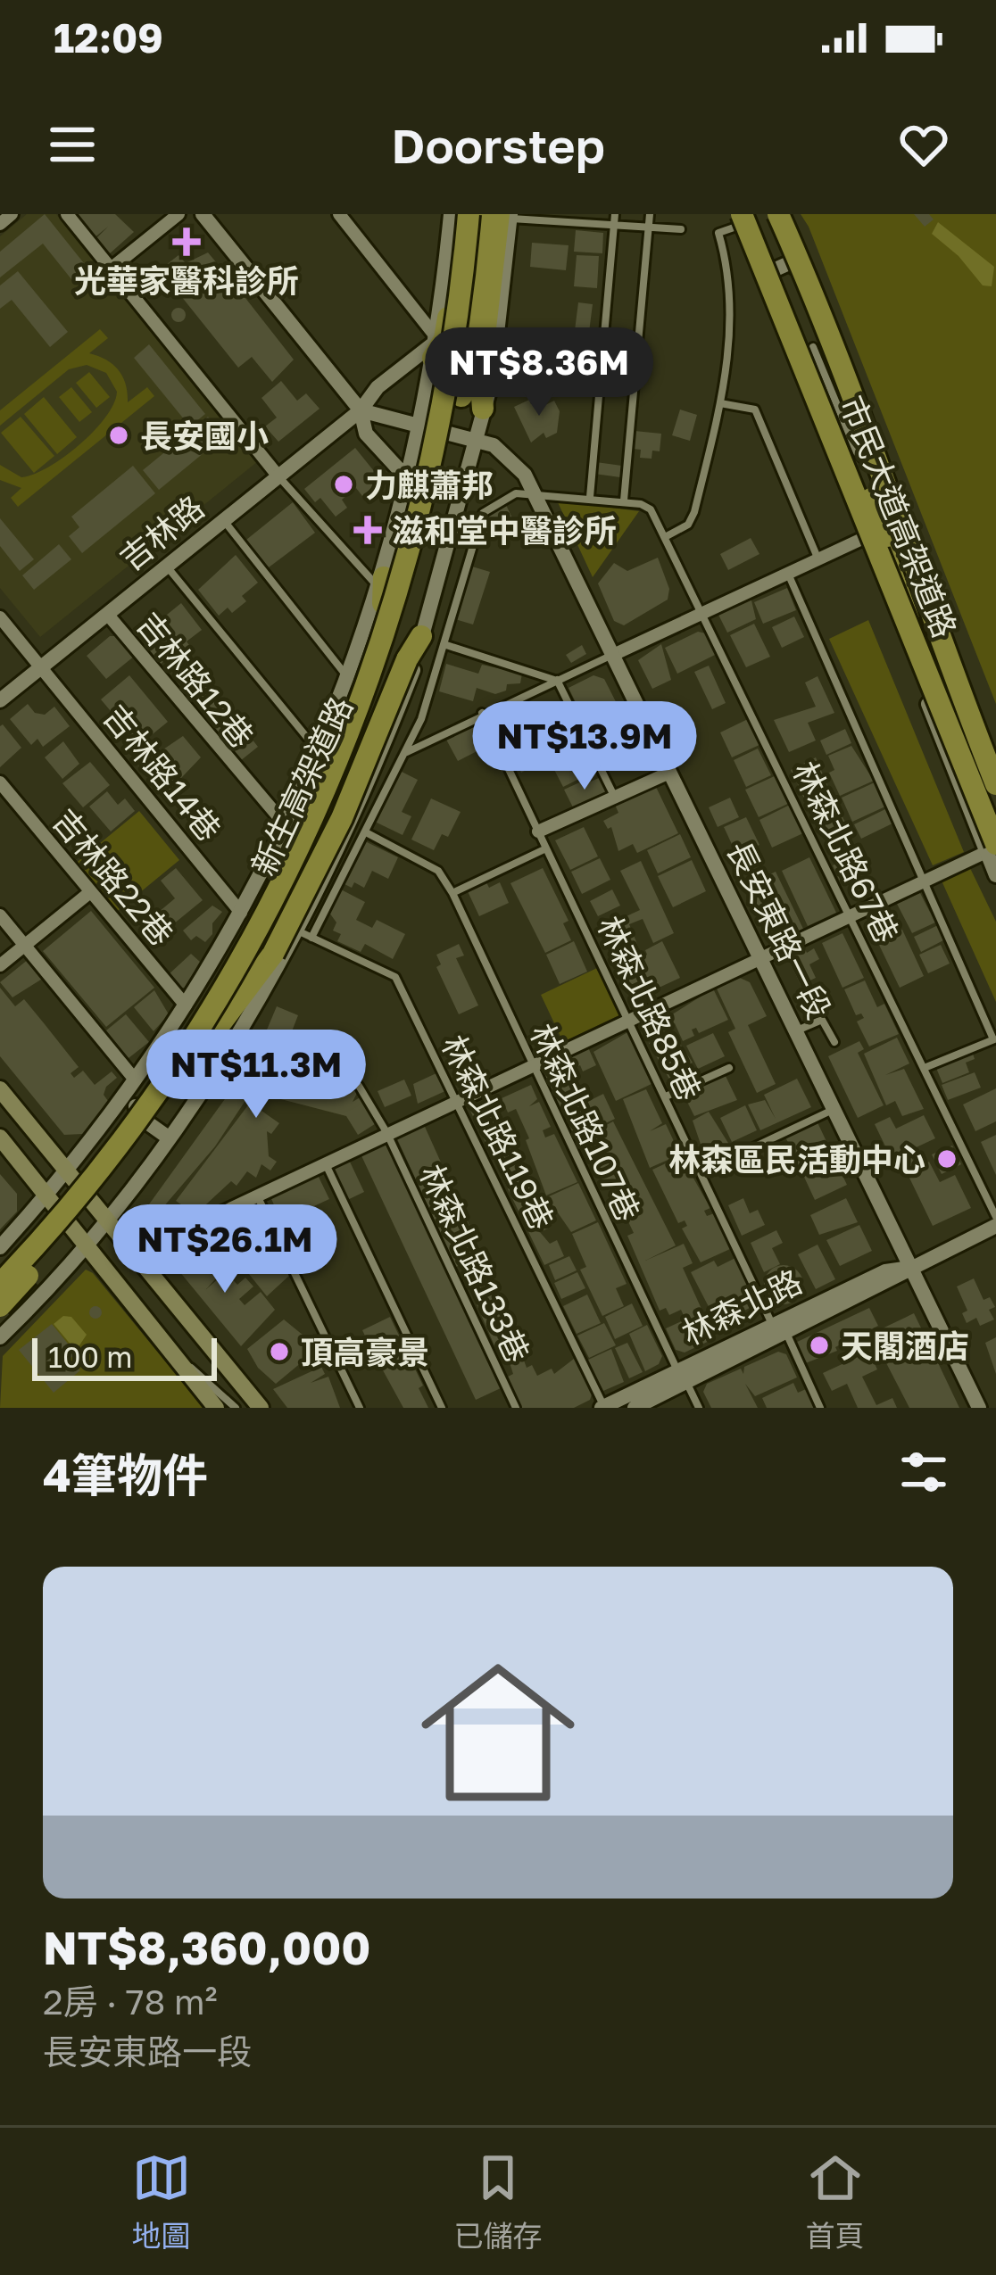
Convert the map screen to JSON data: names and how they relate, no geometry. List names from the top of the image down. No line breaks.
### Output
{"streets":{"highway":["市民大道高架道路","新生高架道路"],"street":["吉林路","吉林路12巷","吉林路14巷","吉林路22巷","長安東路一段","林森北路"],"lane":["林森北路67巷","林森北路85巷","林森北路107巷","林森北路119巷","林森北路133巷"]},"crossings":[["吉林路","吉林路12巷"],["吉林路","吉林路14巷"],["長安東路一段","林森北路"],["林森北路85巷","林森北路"],["林森北路107巷","林森北路"],["林森北路119巷","林森北路"]],"places":{"health":["光華家醫科診所","滋和堂中醫診所"],"other":["長安國小","力麒蕭邦","林森區民活動中心","天閣酒店","頂高豪景"]},"scale_bar":"100 m","page":{"status":"12:09","header":"Doorstep","price":["NT$8.36M","NT$13.9M","NT$11.3M","NT$26.1M"],"scale":"100 m","heading":"4筆物件","list":[{"name":"NT$8,360,000","note":"2房 · 78 m² · 長安東路一段"}],"tabs":["地圖","已儲存","首頁"]}}
